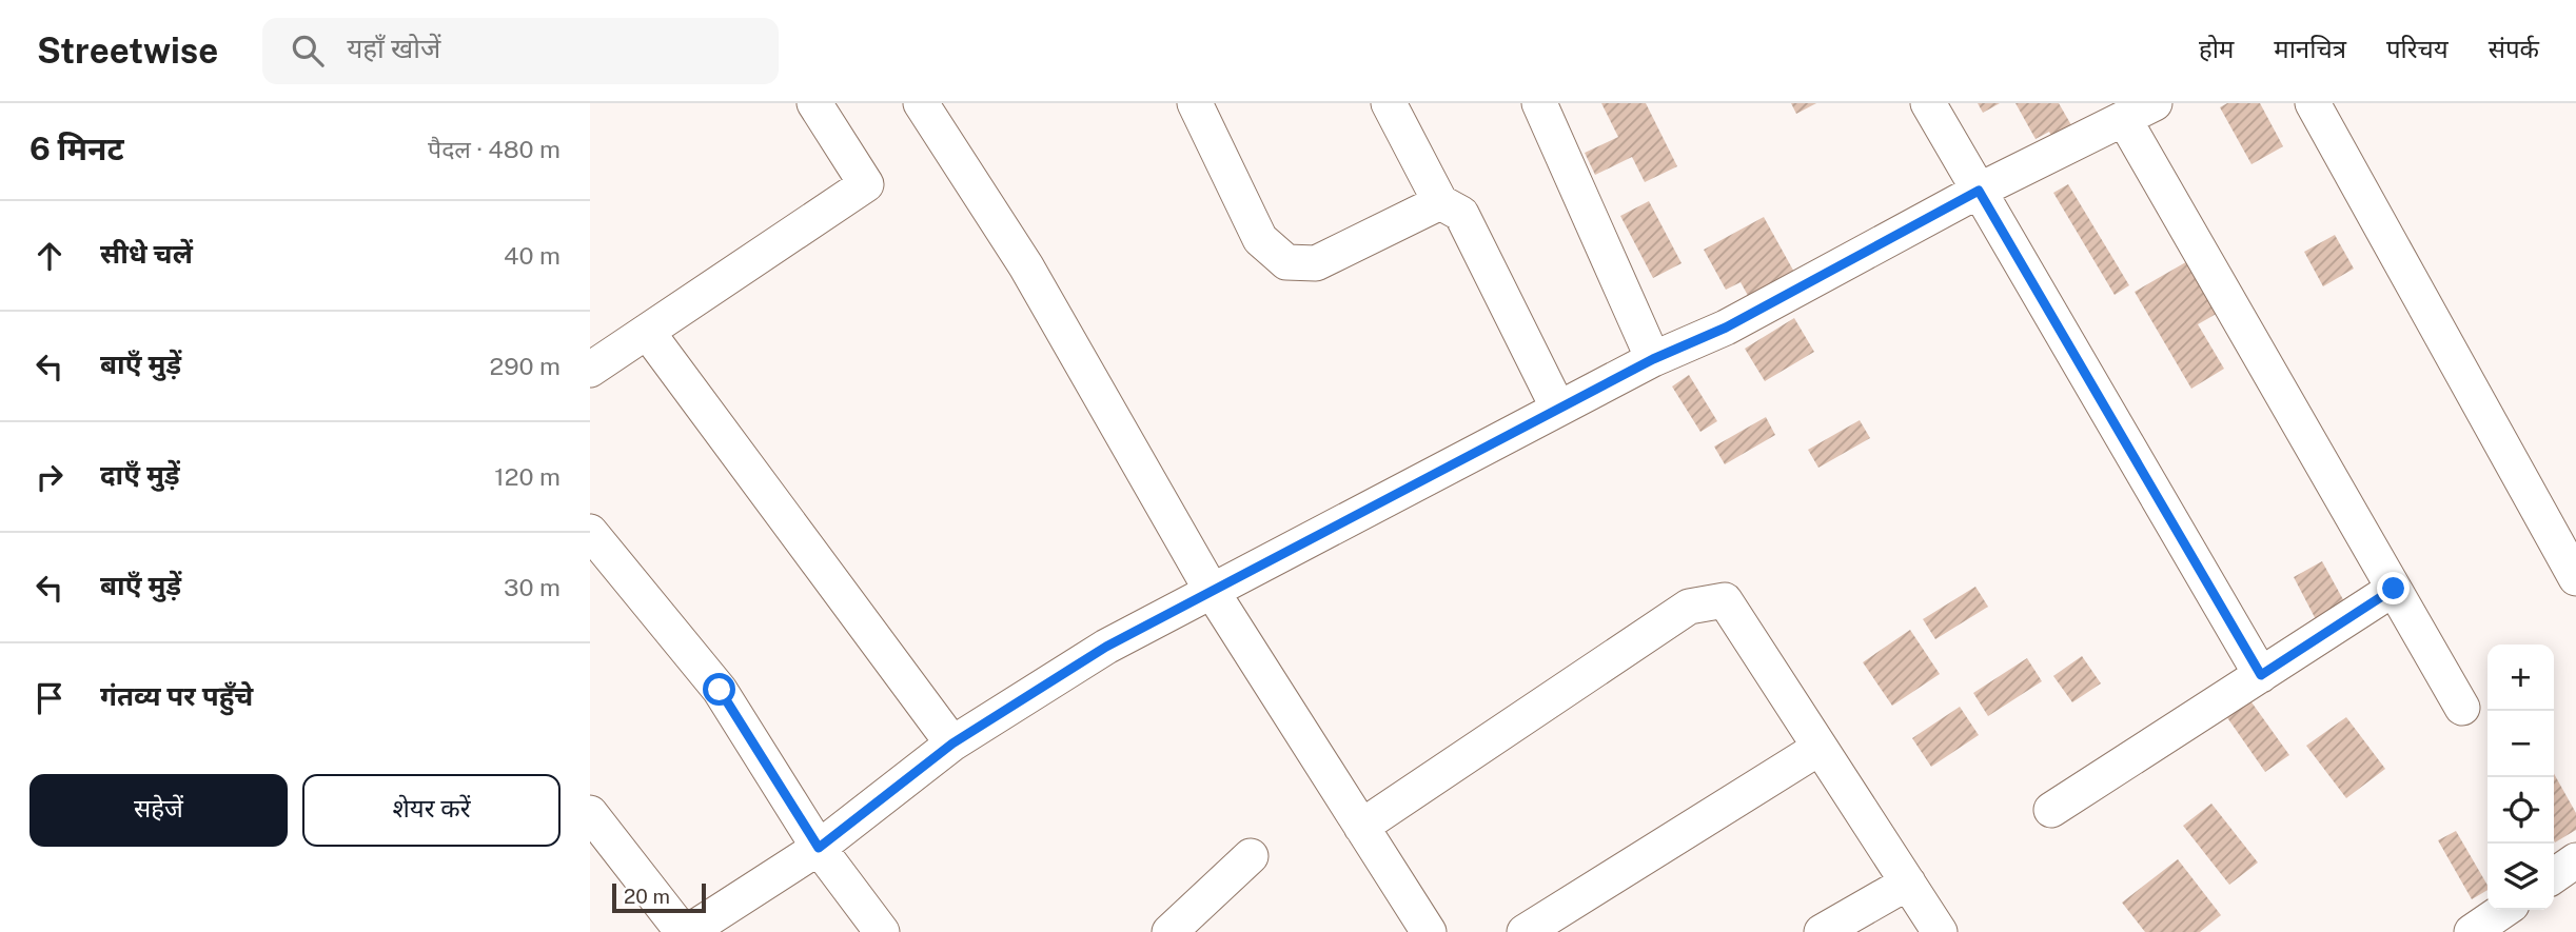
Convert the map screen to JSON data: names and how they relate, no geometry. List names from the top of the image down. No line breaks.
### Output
{"scale_bar":"20 m","page":{"header":"Streetwise","search":"यहाँ खोजें","nav":["होम","मानचित्र","परिचय","संपर्क"],"heading":["6 मिनट","पैदल · 480 m"],"list":[["सीधे चलें","40 m"],["बाएँ मुड़ें","290 m"],["दाएँ मुड़ें","120 m"],["बाएँ मुड़ें","30 m"],"गंतव्य पर पहुँचे"],"map_buttons":["+","−"],"buttons":["सहेजें","शेयर करें"],"scale":"20 m"}}
